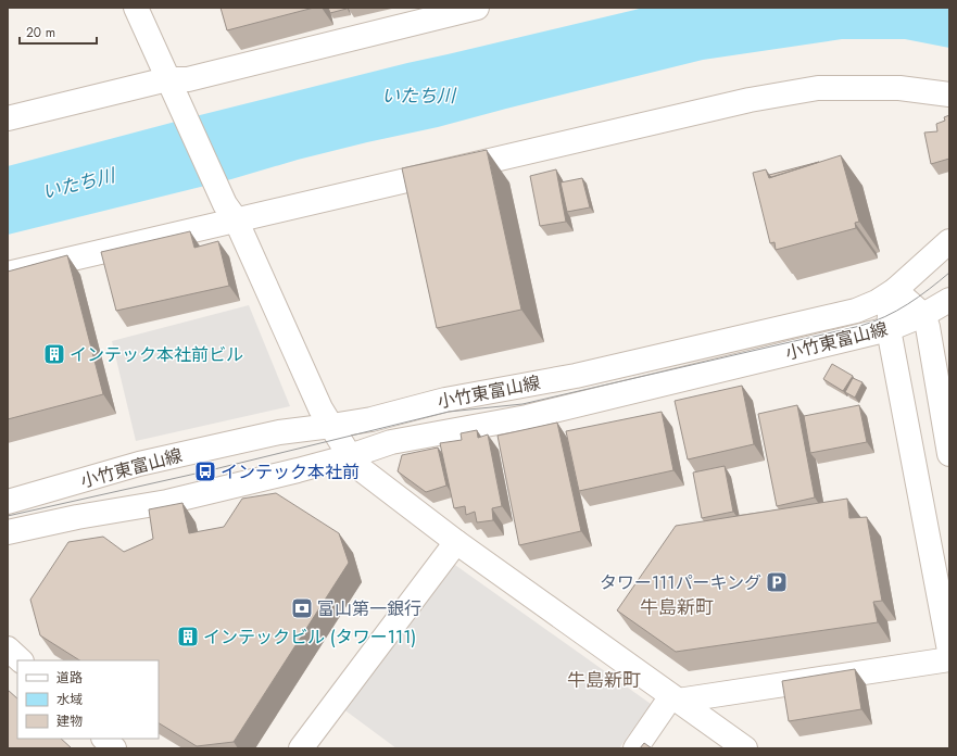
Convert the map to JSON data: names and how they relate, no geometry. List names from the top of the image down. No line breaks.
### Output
{"streets":{"street":["小竹東富山線"]},"districts":["牛島新町","牛島新町"],"water":["いたち川"],"places":{"building":["インテック本社前ビル","インテックビル (タワー111)"],"bus stop":["インテック本社前"],"parking":["タワー111パーキング"],"bank":["富山第一銀行"]},"legend":["道路","水域","建物"],"scale_bar":"20 m"}
